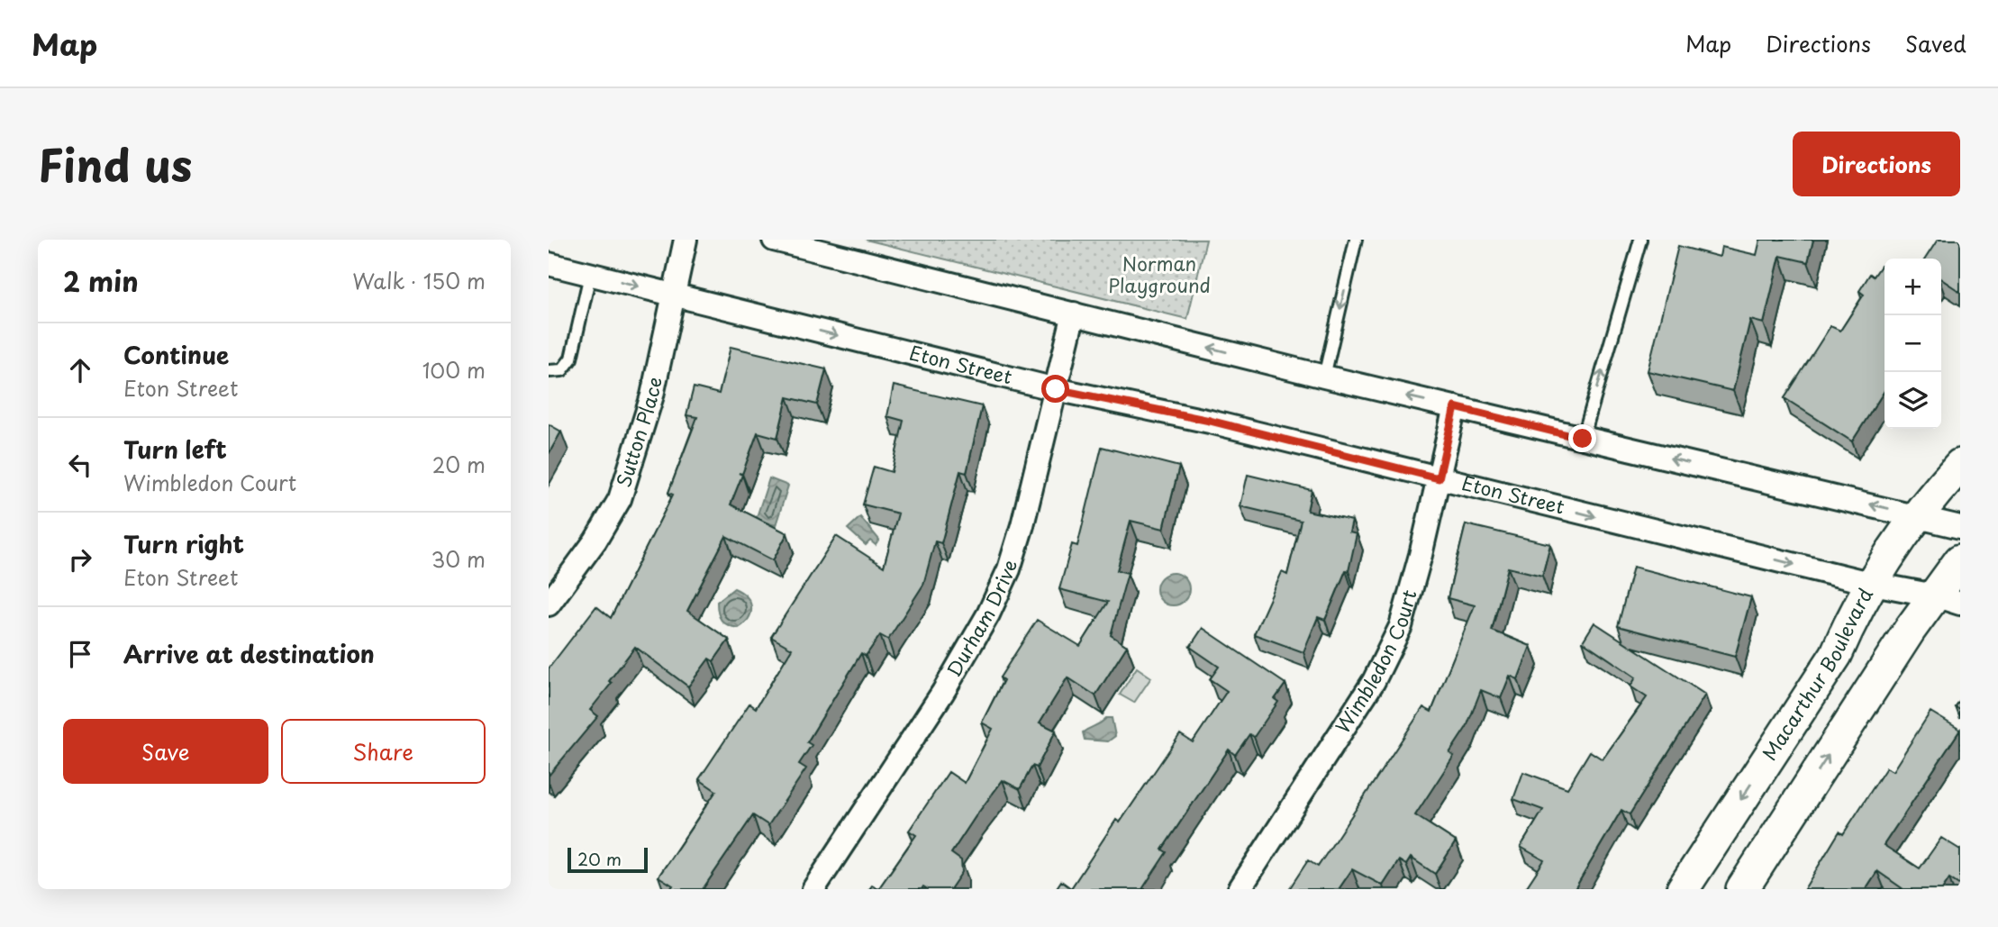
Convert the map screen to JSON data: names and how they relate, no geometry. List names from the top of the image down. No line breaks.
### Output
{"streets":{"street":["Eton Street","Sutton Place","Durham Drive","Wimbledon Court","Macarthur Boulevard"]},"crossings":[["Eton Street","Sutton Place"],["Eton Street","Durham Drive"],["Eton Street","Wimbledon Court"],["Eton Street","Macarthur Boulevard"]],"parks":["Norman Playground"],"scale_bar":"20 m","page":{"header":"Map","nav":["Map","Directions","Saved"],"title":"Find us","buttons":["Directions",["Save","Share"]],"heading":["2 min","Walk · 150 m"],"map_buttons":["+","−"],"list":[["Continue","Eton Street","100 m"],["Turn left","Wimbledon Court","20 m"],["Turn right","Eton Street","30 m"],"Arrive at destination"],"scale":"20 m"}}
